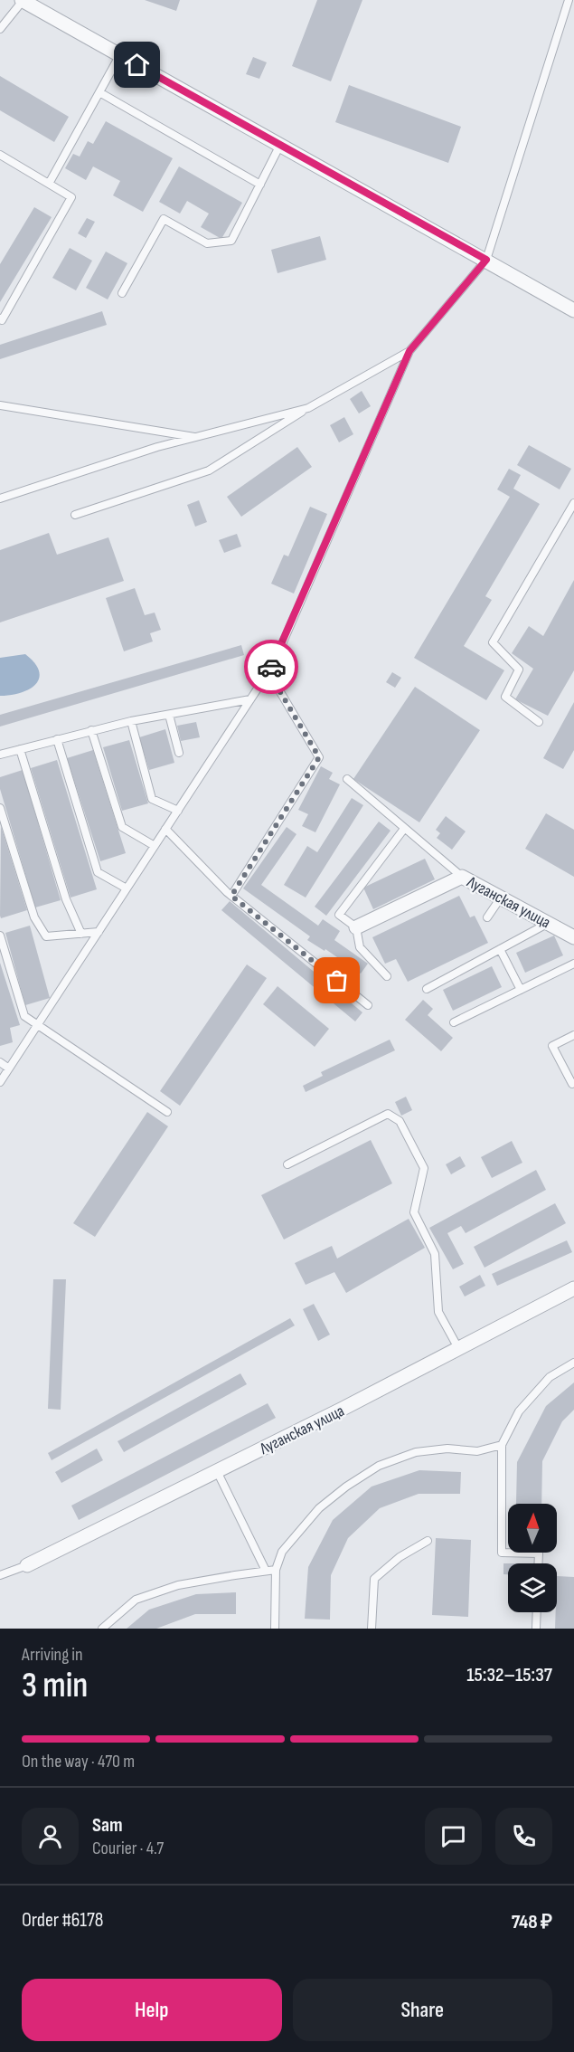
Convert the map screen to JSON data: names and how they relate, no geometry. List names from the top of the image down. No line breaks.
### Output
{"streets":{"street":["Луганская улица"]},"north":"top","page":{"heading":["3 min","Arriving in","15:32–15:37"],"panel":["Sam","Courier · 4.7","Order #6178","748 ₽"],"bar":"On the way · 470 m","buttons":["Help","Share"]}}
